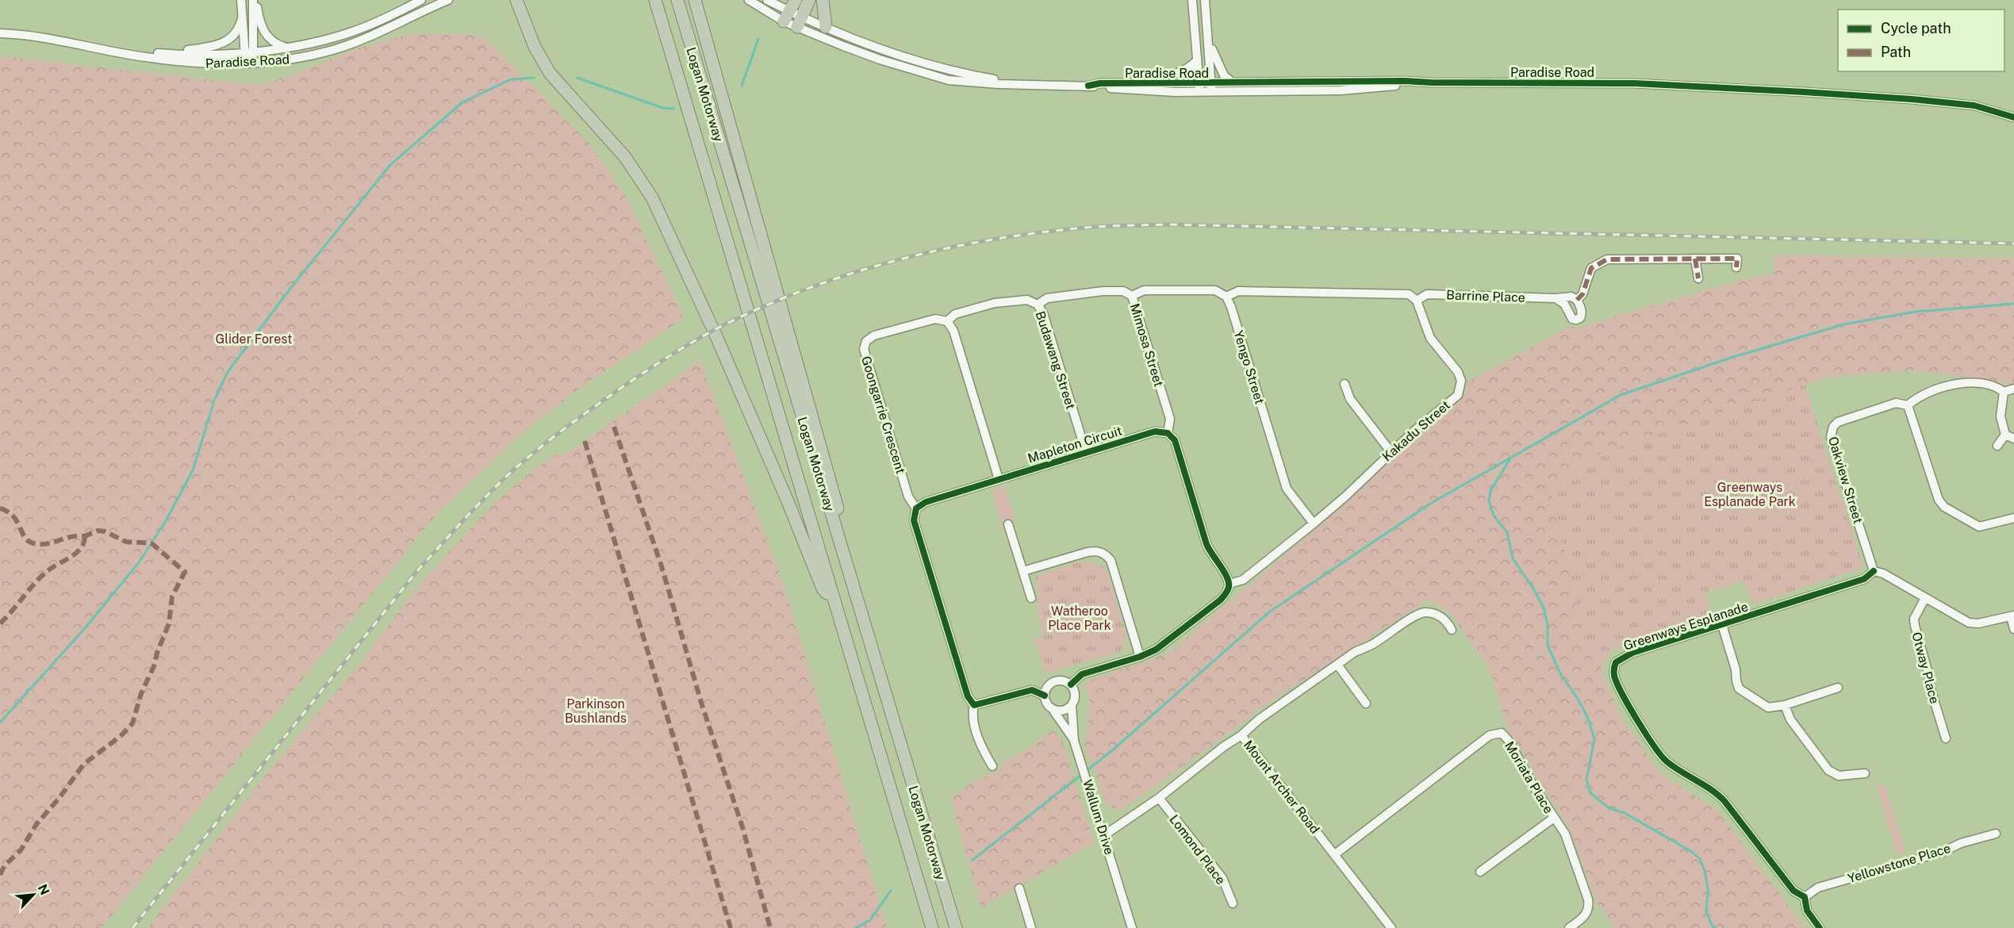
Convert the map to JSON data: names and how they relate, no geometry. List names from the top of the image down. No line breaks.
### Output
{"streets":{"highway":["Logan Motorway"],"street":["Paradise Road","Barrine Place","Mimosa Street","Budawang Street","Yengo Street","Goongarrie Crescent","Kakadu Street","Mapleton Circuit","Oakview Street","Greenways Esplanade","Otway Place","Moriata Place","Mount Archer Road","Wallum Drive","Lomond Place","Yellowstone Place"]},"crossings":[["Barrine Place","Kakadu Street"],["Mimosa Street","Budawang Street"],["Mimosa Street","Mapleton Circuit"],["Budawang Street","Goongarrie Crescent"],["Budawang Street","Mapleton Circuit"],["Yengo Street","Kakadu Street"],["Goongarrie Crescent","Mapleton Circuit"],["Oakview Street","Greenways Esplanade"],["Greenways Esplanade","Yellowstone Place"],["Moriata Place","Mount Archer Road"],["Mount Archer Road","Wallum Drive"],["Mount Archer Road","Lomond Place"]],"parks":["Glider Forest","Greenways Esplanade Park","Watheroo Place Park","Parkinson Bushlands"],"legend":["Cycle path","Path"],"north":"top right"}
